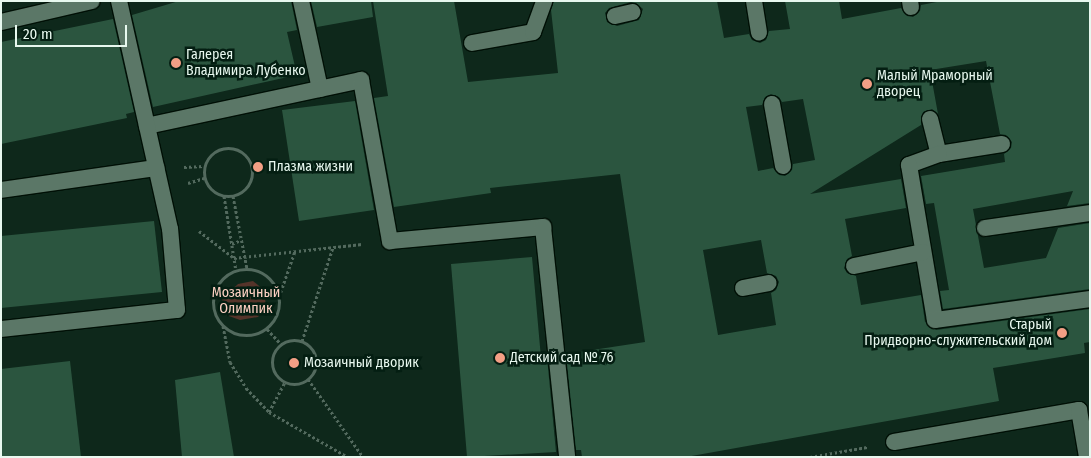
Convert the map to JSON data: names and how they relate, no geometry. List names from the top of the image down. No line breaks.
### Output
{"parks":["Мозаичный Олимпик"],"places":["Галерея Владимира Лубенко","Малый Мраморный дворец","Плазма жизни","Старый Придворно-служительский дом","Детский сад № 76","Мозаичный дворик"],"scale_bar":"20 m"}
